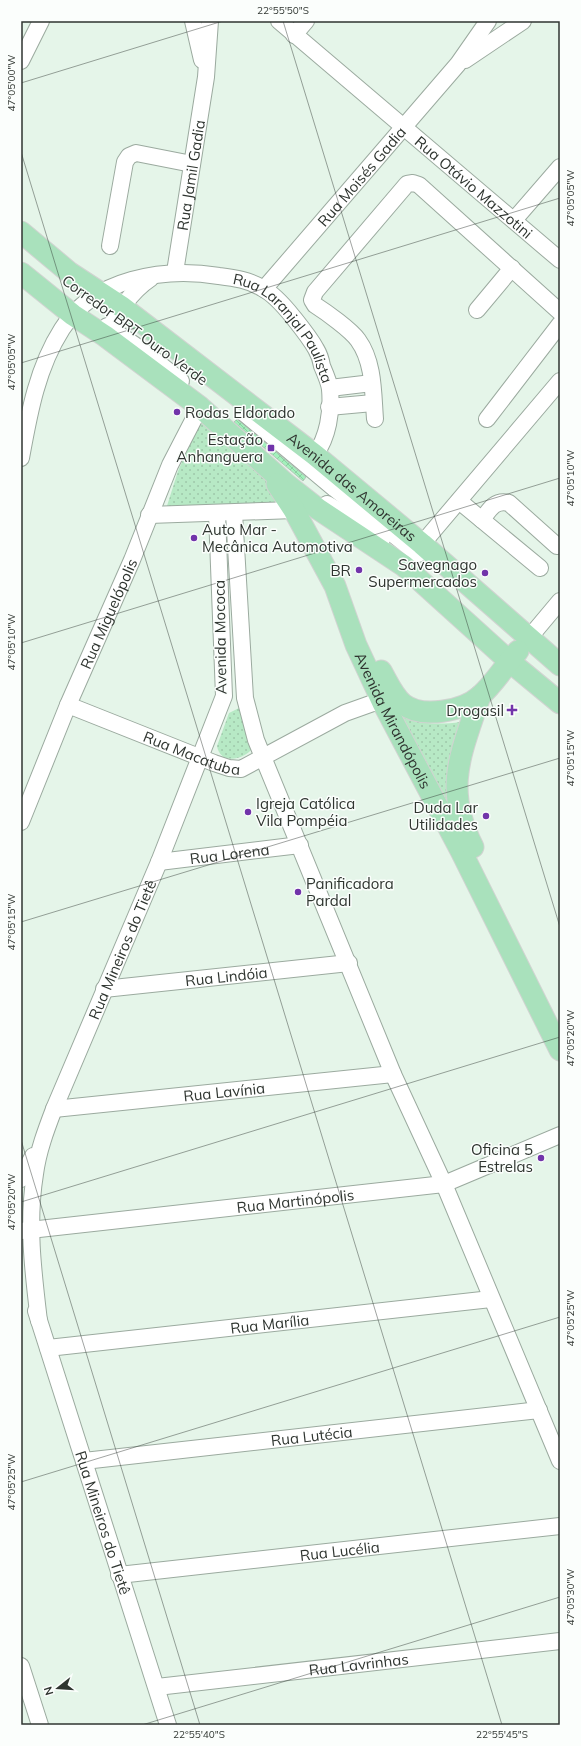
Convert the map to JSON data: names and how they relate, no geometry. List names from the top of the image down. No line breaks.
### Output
{"streets":{"main road":["Avenida das Amoreiras","Avenida Mirandópolis"],"street":["Rua Jamil Gadia","Rua Moisés Gadia","Rua Otávio Mazzotini","Corredor BRT Ouro Verde","Rua Laranjal Paulista","Rua Miguelópolis","Avenida Mococa","Rua Macatuba","Rua Lorena","Rua Mineiros do Tietê","Rua Lindóia","Rua Lavínia","Rua Martinópolis","Rua Marília","Rua Lutécia","Rua Lucélia","Rua Lavrinhas"]},"crossings":[["Rua Jamil Gadia","Rua Laranjal Paulista"],["Rua Moisés Gadia","Rua Otávio Mazzotini"],["Rua Moisés Gadia","Rua Laranjal Paulista"],["Corredor BRT Ouro Verde","Rua Laranjal Paulista"],["Corredor BRT Ouro Verde","Avenida das Amoreiras"],["Rua Laranjal Paulista","Avenida das Amoreiras"],["Avenida das Amoreiras","Rua Miguelópolis"],["Avenida das Amoreiras","Avenida Mirandópolis"],["Rua Miguelópolis","Rua Macatuba"],["Avenida Mococa","Rua Macatuba"],["Avenida Mococa","Rua Lorena"],["Avenida Mococa","Rua Mineiros do Tietê"],["Avenida Mococa","Rua Lindóia"],["Avenida Mococa","Rua Lavínia"],["Avenida Mococa","Rua Martinópolis"],["Avenida Mococa","Rua Marília"],["Avenida Mococa","Rua Lutécia"],["Avenida Mirandópolis","Rua Macatuba"],["Rua Macatuba","Rua Mineiros do Tietê"],["Rua Lorena","Rua Mineiros do Tietê"],["Rua Mineiros do Tietê","Rua Lindóia"],["Rua Mineiros do Tietê","Rua Lavínia"],["Rua Mineiros do Tietê","Rua Martinópolis"],["Rua Mineiros do Tietê","Rua Marília"],["Rua Mineiros do Tietê","Rua Lutécia"],["Rua Mineiros do Tietê","Rua Lucélia"],["Rua Mineiros do Tietê","Rua Lavrinhas"]],"places":{"other":["Rodas Eldorado","Auto Mar - Mecânica Automotiva","BR","Savegnago Supermercados","Igreja Católica Vila Pompéia","Duda Lar Utilidades","Panificadora Pardal","Oficina 5 Estrelas"],"transit":["Estação Anhanguera"],"health":["Drogasil"]},"north":"left","coordinates":["22°55'50\"S","47°05'00\"W","47°05'05\"W","47°05'10\"W","47°05'15\"W","47°05'20\"W","47°05'25\"W","47°05'30\"W","22°55'40\"S","22°55'45\"S"]}
